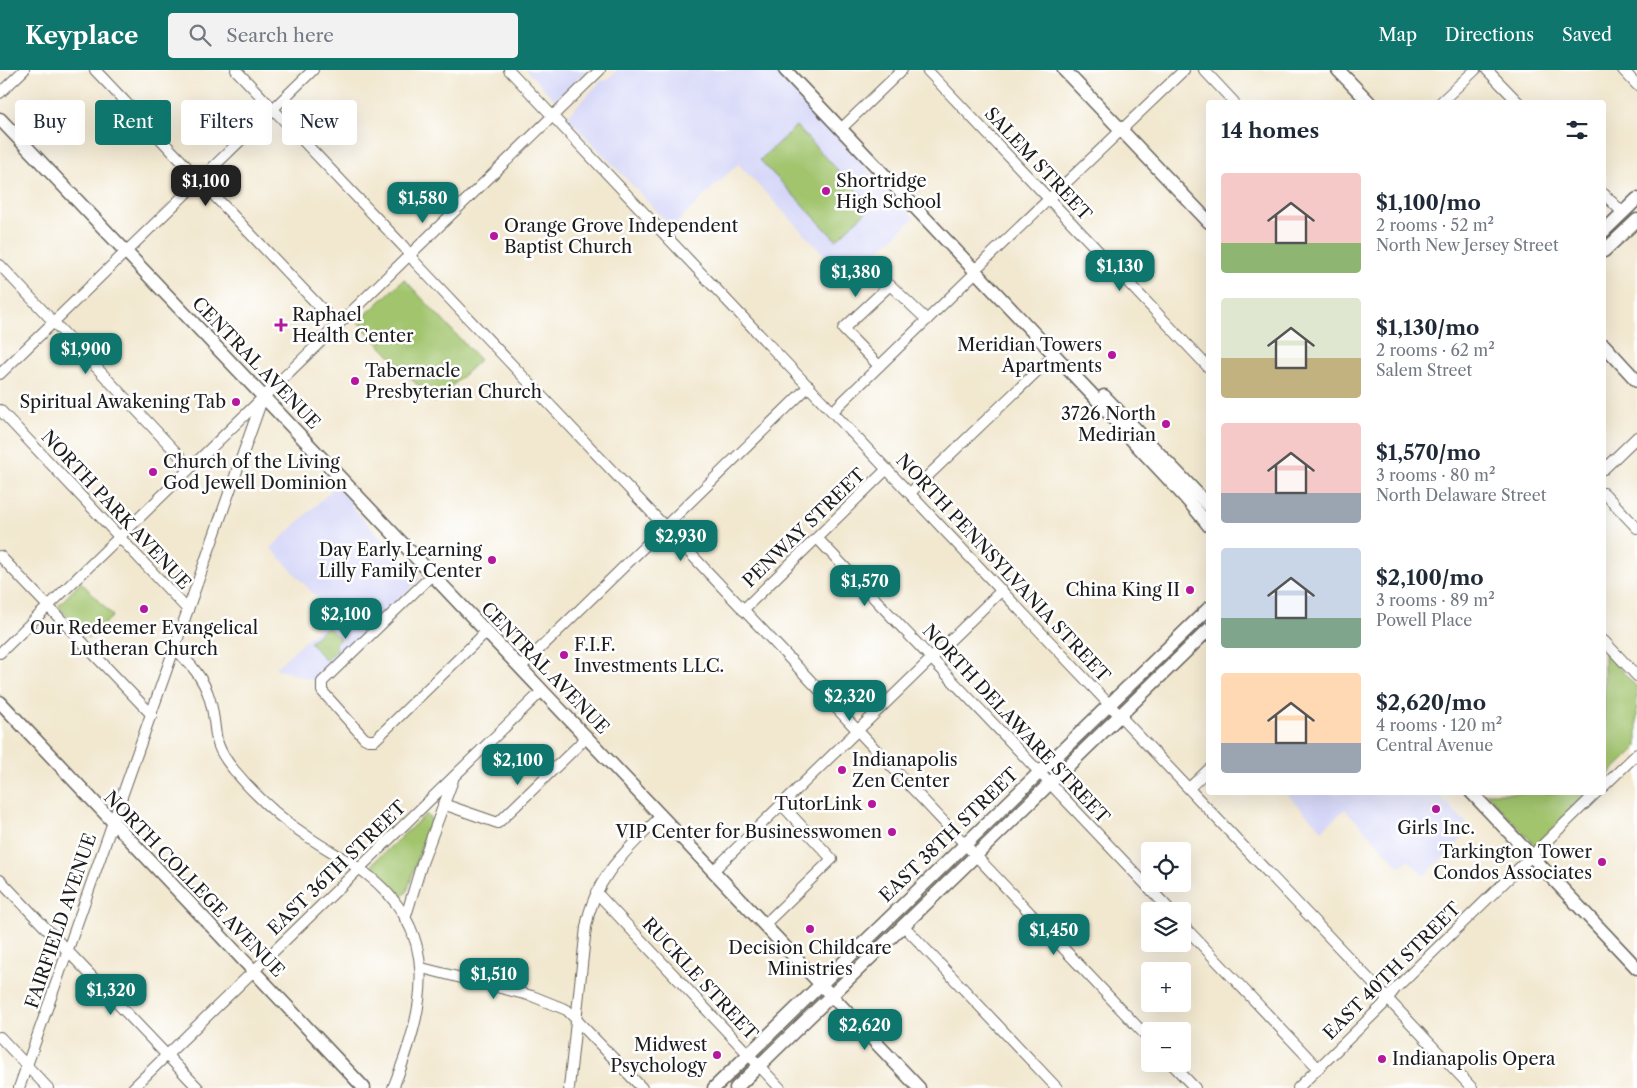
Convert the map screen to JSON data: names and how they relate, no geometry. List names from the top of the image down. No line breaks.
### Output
{"streets":{"main road":["CENTRAL AVENUE","EAST 38TH STREET","NORTH COLLEGE AVENUE"],"street":["SALEM STREET","NORTH PARK AVENUE","PENWAY STREET","NORTH PENNSYLVANIA STREET","NORTH DELAWARE STREET","EAST 36TH STREET","FAIRFIELD AVENUE","EAST 40TH STREET","RUCKLE STREET"]},"crossings":[["CENTRAL AVENUE","EAST 38TH STREET"],["CENTRAL AVENUE","EAST 36TH STREET"],["CENTRAL AVENUE","FAIRFIELD AVENUE"],["NORTH PARK AVENUE","FAIRFIELD AVENUE"],["PENWAY STREET","NORTH PENNSYLVANIA STREET"],["PENWAY STREET","NORTH DELAWARE STREET"],["NORTH PENNSYLVANIA STREET","EAST 38TH STREET"],["NORTH PENNSYLVANIA STREET","EAST 40TH STREET"],["NORTH DELAWARE STREET","EAST 38TH STREET"],["EAST 38TH STREET","RUCKLE STREET"],["EAST 36TH STREET","NORTH COLLEGE AVENUE"],["NORTH COLLEGE AVENUE","FAIRFIELD AVENUE"]],"places":{"other":["Shortridge High School","Orange Grove Independent Baptist Church","Meridian Towers Apartments","Tabernacle Presbyterian Church","Spiritual Awakening Tab","3726 North Medirian","Church of the Living God Jewell Dominion","Day Early Learning Lilly Family Center","China King II","Our Redeemer Evangelical Lutheran Church","F.I.F. Investments LLC.","Indianapolis Zen Center","TutorLink","Girls Inc.","VIP Center for Businesswomen","Tarkington Tower Condos Associates","Decision Childcare Ministries","Midwest Psychology","Indianapolis Opera"],"health":["Raphael Health Center"]},"page":{"header":"Keyplace","search":"Search here","nav":["Map","Directions","Saved"],"chip":["Buy","Rent","Filters","New"],"heading":"14 homes","list":[{"name":"$1,100/mo","note":"2 rooms · 52 m² · North New Jersey Street"},{"name":"$1,130/mo","note":"2 rooms · 62 m² · Salem Street"},{"name":"$1,570/mo","note":"3 rooms · 80 m² · North Delaware Street"},{"name":"$2,100/mo","note":"3 rooms · 89 m² · Powell Place"},{"name":"$2,620/mo","note":"4 rooms · 120 m² · Central Avenue"}],"price":["$1,100","$1,580","$1,130","$1,380","$1,900","$2,930","$1,570","$2,100","$2,320","$2,100","$1,450","$1,510","$1,320","$2,620"],"map_buttons":["+","−"]}}
